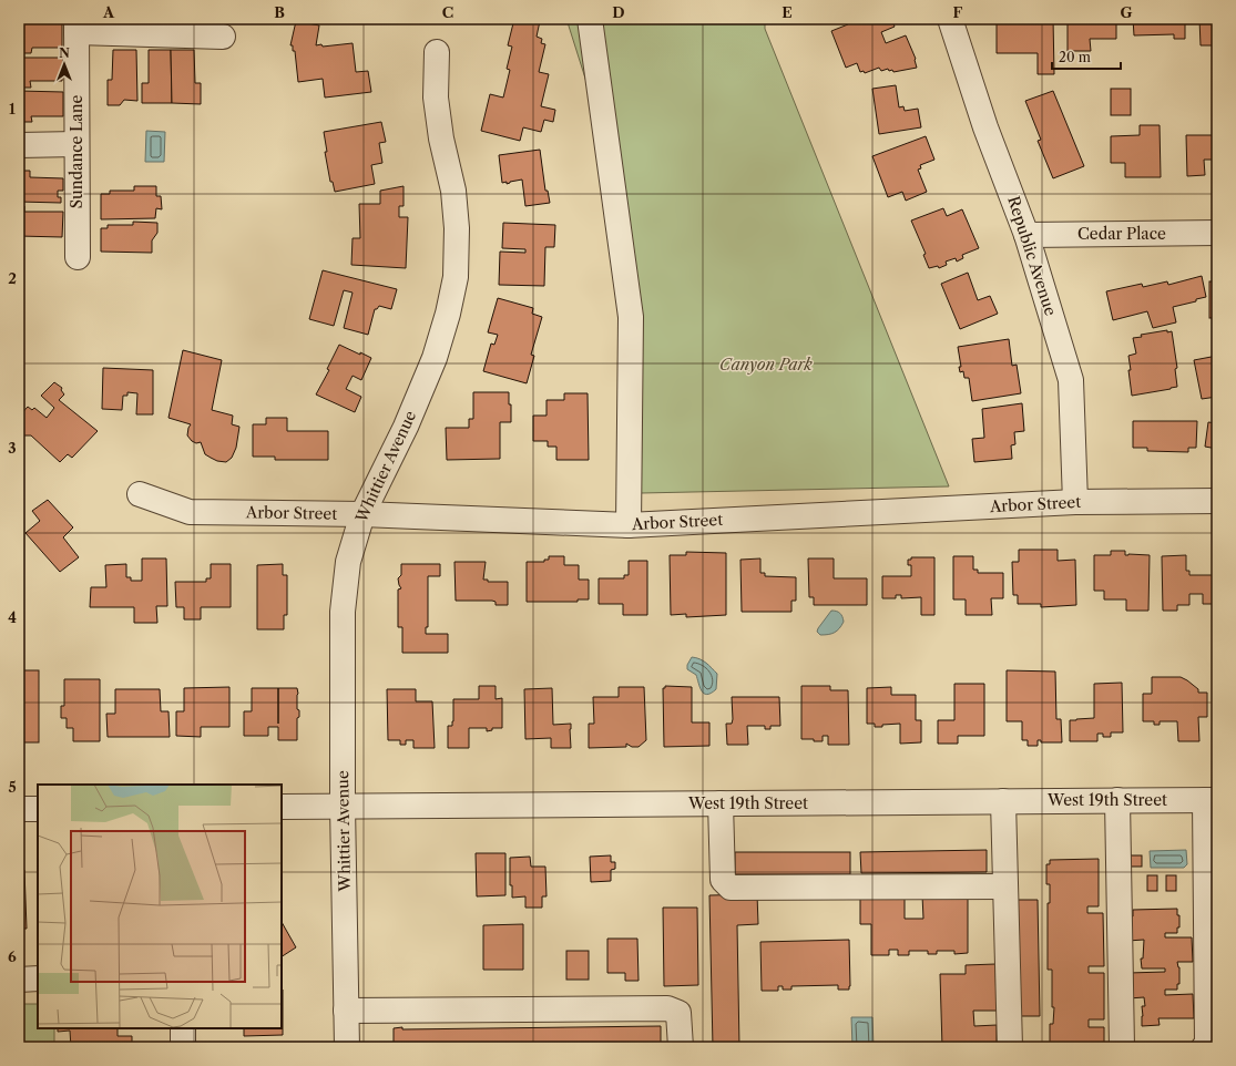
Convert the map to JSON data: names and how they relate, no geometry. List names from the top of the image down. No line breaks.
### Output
{"streets":{"street":["Sundance Lane","Cedar Place","Republic Avenue","Whittier Avenue","Arbor Street","West 19th Street"]},"crossings":[["Cedar Place","Republic Avenue"],["Republic Avenue","Arbor Street"],["Whittier Avenue","Arbor Street"],["Whittier Avenue","West 19th Street"]],"parks":["Canyon Park"],"scale_bar":"20 m","north":"top","grid":{"columns":["A","B","C","D","E","F","G"],"rows":["1","2","3","4","5","6"]}}
